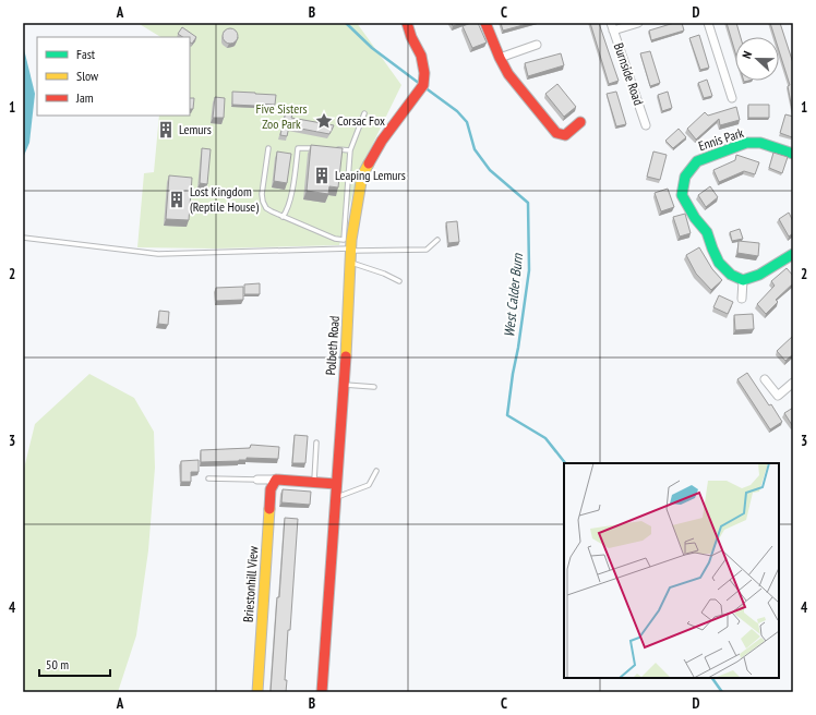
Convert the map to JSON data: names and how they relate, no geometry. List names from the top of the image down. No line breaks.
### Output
{"streets":{"street":["Burnside Road","Ennis Park","Polbeth Road","Briestonhill View"]},"water":["West Calder Burn"],"parks":["Five Sisters Zoo Park"],"places":{"place":["Corsac Fox"],"building":["Lemurs","Leaping Lemurs","Lost Kingdom (Reptile House)"]},"legend":["Fast","Slow","Jam"],"scale_bar":"50 m","north":"left","grid":{"columns":["A","B","C","D"],"rows":["1","2","3","4"]}}
